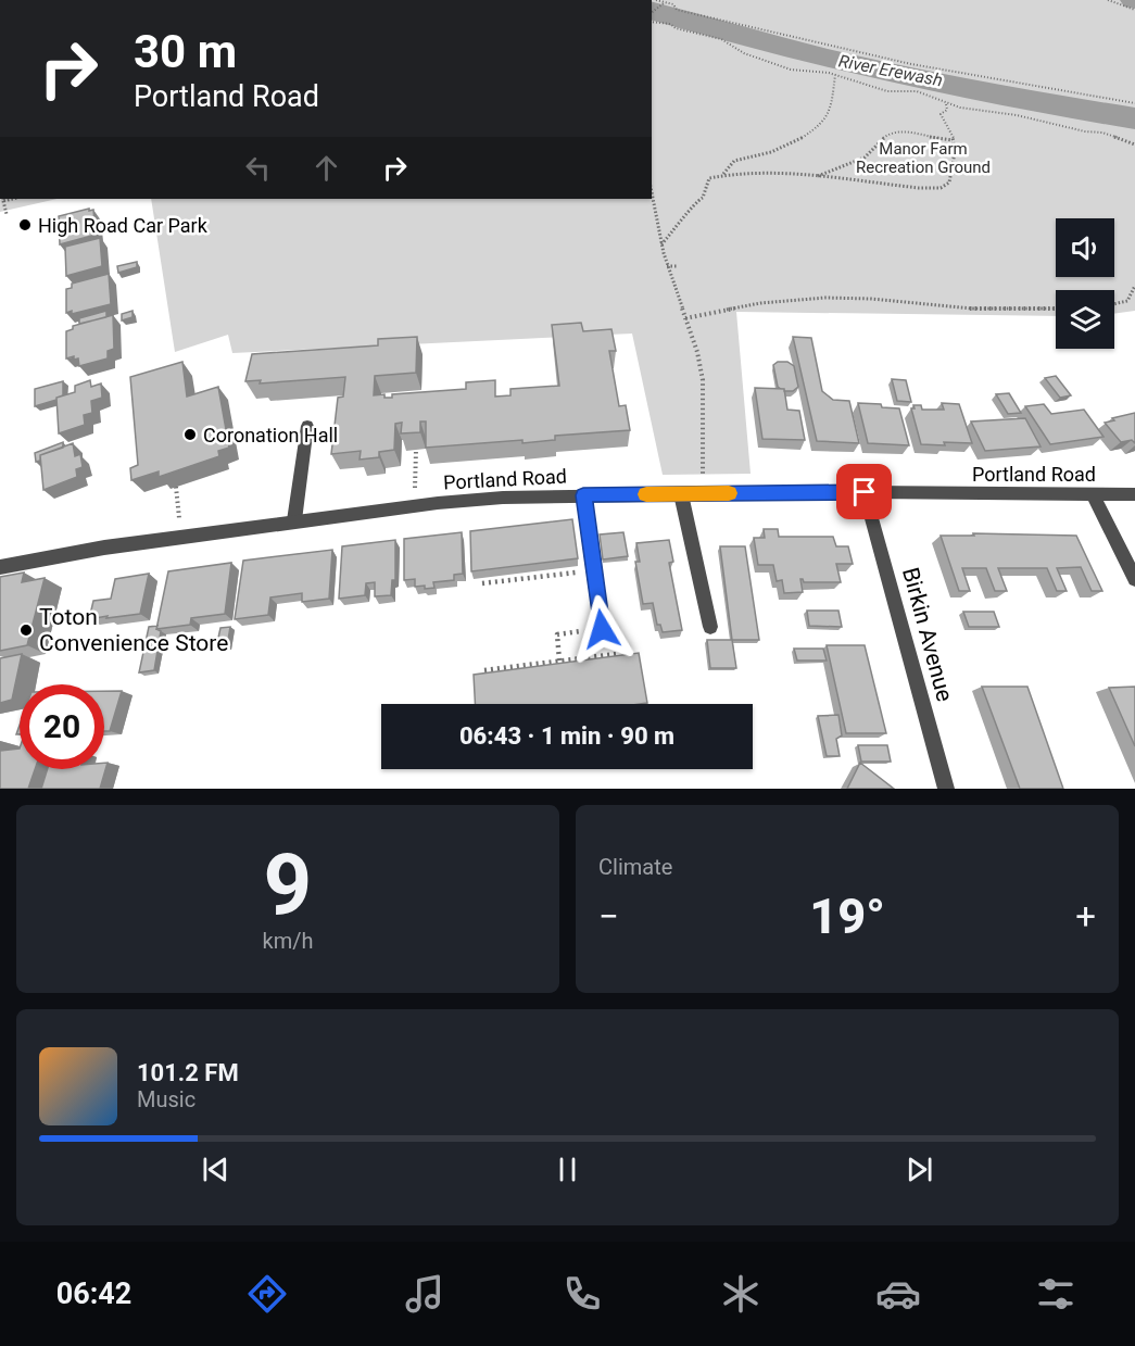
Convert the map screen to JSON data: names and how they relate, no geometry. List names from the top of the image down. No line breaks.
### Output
{"streets":{"street":["Portland Road","Birkin Avenue"]},"crossings":[["Portland Road","Birkin Avenue"]],"water":["River Erewash"],"parks":["Manor Farm Recreation Ground"],"places":["High Road Car Park","Coronation Hall","Toton Convenience Store"],"page":{"turn":["30 m","Portland Road"],"limit":"20","trip":"06:43 · 1 min · 90 m","tile":[["9","km/h"],"Climate"],"heat":["−","19°","+"],"song":["101.2 FM","Music"],"tabs":"06:42"}}
